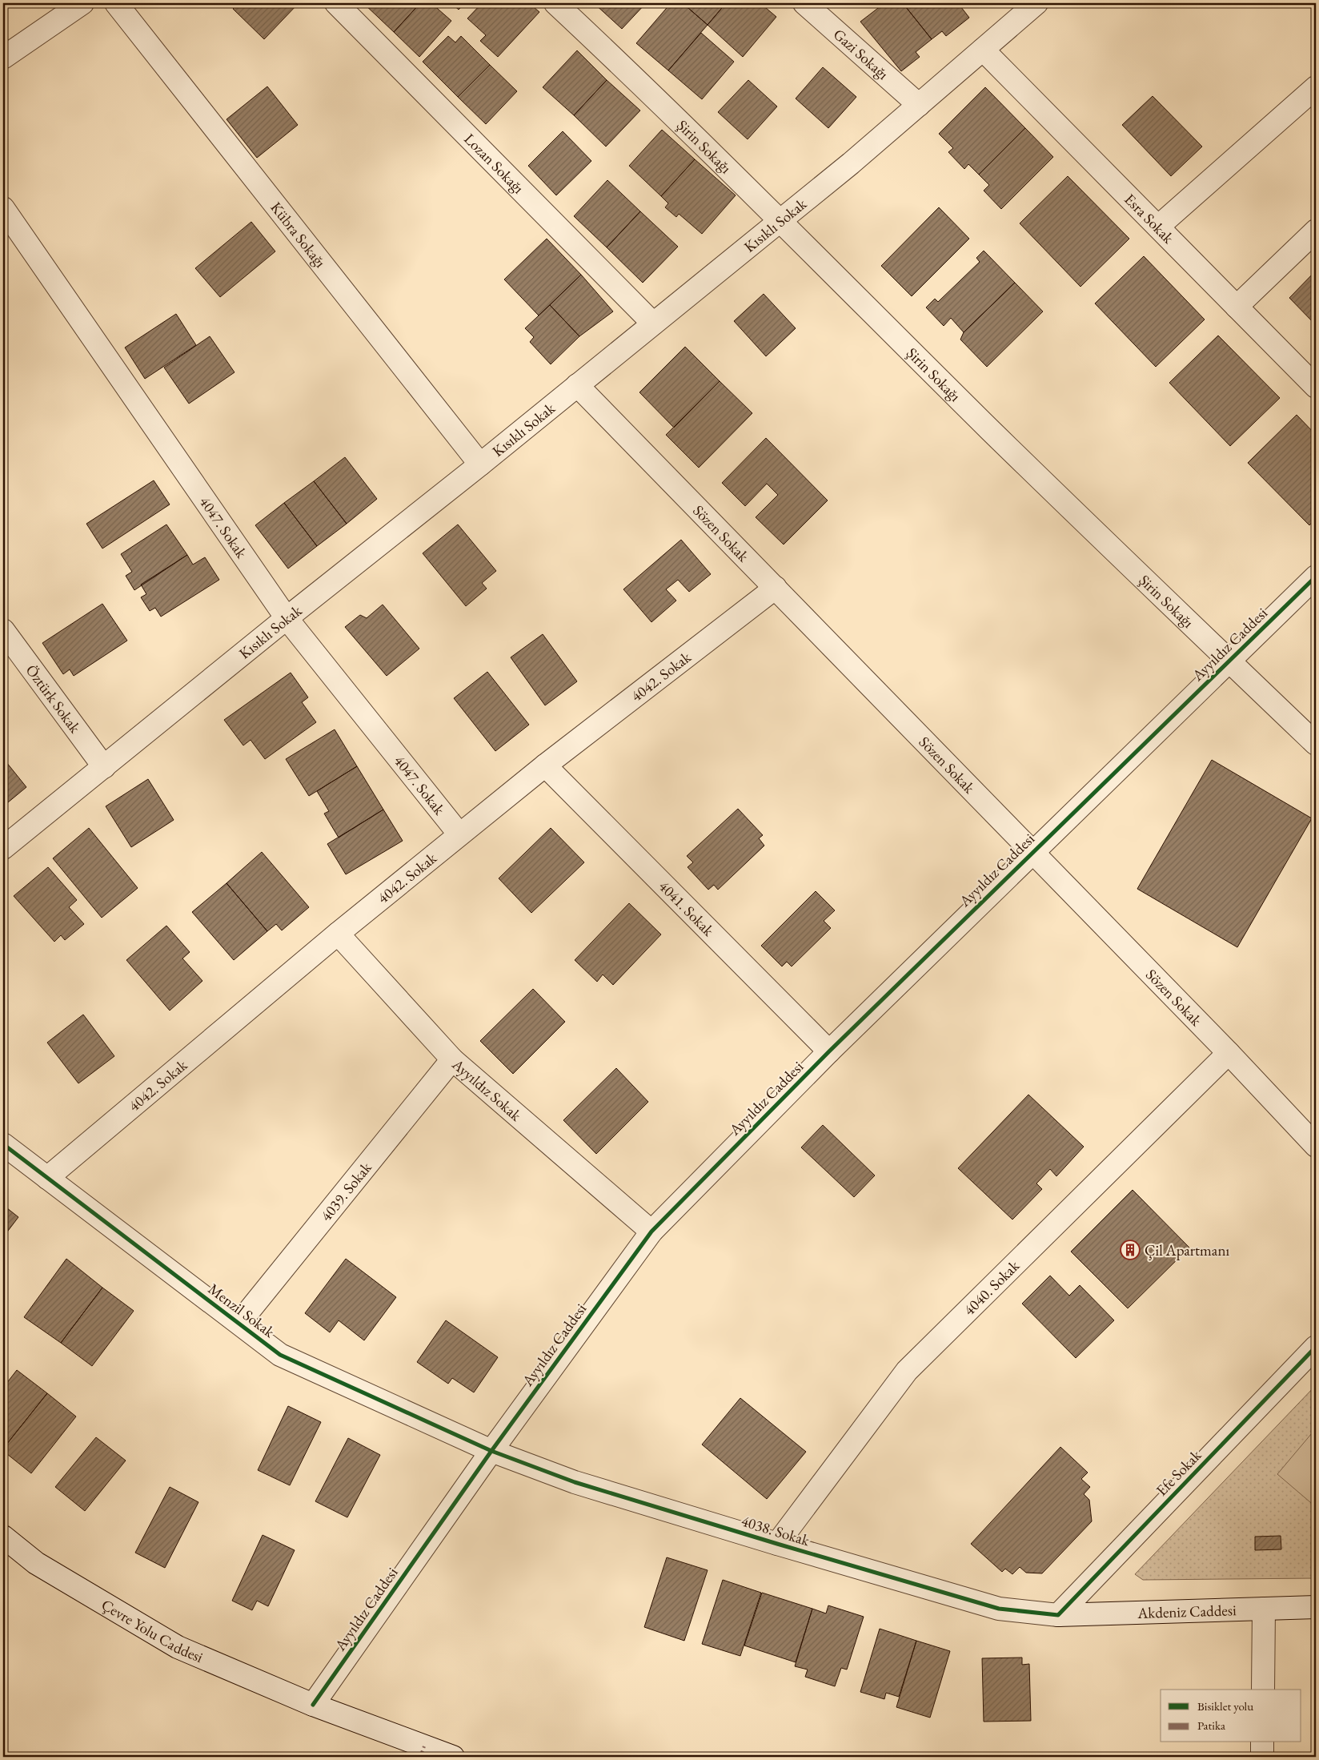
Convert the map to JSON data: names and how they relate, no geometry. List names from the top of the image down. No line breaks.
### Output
{"streets":{"street":["Gazi Sokağı","Şirin Sokağı","Lozan Sokağı","Esra Sokak","Kısıklı Sokak","Kübra Sokağı","4047. Sokak","Sözen Sokak","Ayyıldız Caddesi","4042. Sokak","Öztürk Sokak","4041. Sokak","Ayyıldız Sokak","4039. Sokak","4040. Sokak","Menzil Sokak","Efe Sokak","4038. Sokak","Akdeniz Caddesi","Çevre Yolu Caddesi"]},"crossings":[["Gazi Sokağı","Kısıklı Sokak"],["Şirin Sokağı","Kısıklı Sokak"],["Şirin Sokağı","Ayyıldız Caddesi"],["Lozan Sokağı","Kısıklı Sokak"],["Esra Sokak","Kısıklı Sokak"],["Kısıklı Sokak","Kübra Sokağı"],["Kısıklı Sokak","4047. Sokak"],["Kısıklı Sokak","Sözen Sokak"],["Kısıklı Sokak","Öztürk Sokak"],["4047. Sokak","4042. Sokak"],["Sözen Sokak","Ayyıldız Caddesi"],["Sözen Sokak","4042. Sokak"],["Sözen Sokak","4040. Sokak"],["Ayyıldız Caddesi","4041. Sokak"],["Ayyıldız Caddesi","Ayyıldız Sokak"],["Ayyıldız Caddesi","Menzil Sokak"],["Ayyıldız Caddesi","4038. Sokak"],["Ayyıldız Caddesi","Çevre Yolu Caddesi"],["4042. Sokak","4041. Sokak"],["4042. Sokak","Ayyıldız Sokak"],["4042. Sokak","Menzil Sokak"],["Ayyıldız Sokak","4039. Sokak"],["4039. Sokak","Menzil Sokak"],["4040. Sokak","4038. Sokak"],["Menzil Sokak","4038. Sokak"],["Efe Sokak","4038. Sokak"],["Efe Sokak","Akdeniz Caddesi"],["4038. Sokak","Akdeniz Caddesi"]],"places":{"building":["Çil Apartmanı"]},"legend":["Bisiklet yolu","Patika"]}
